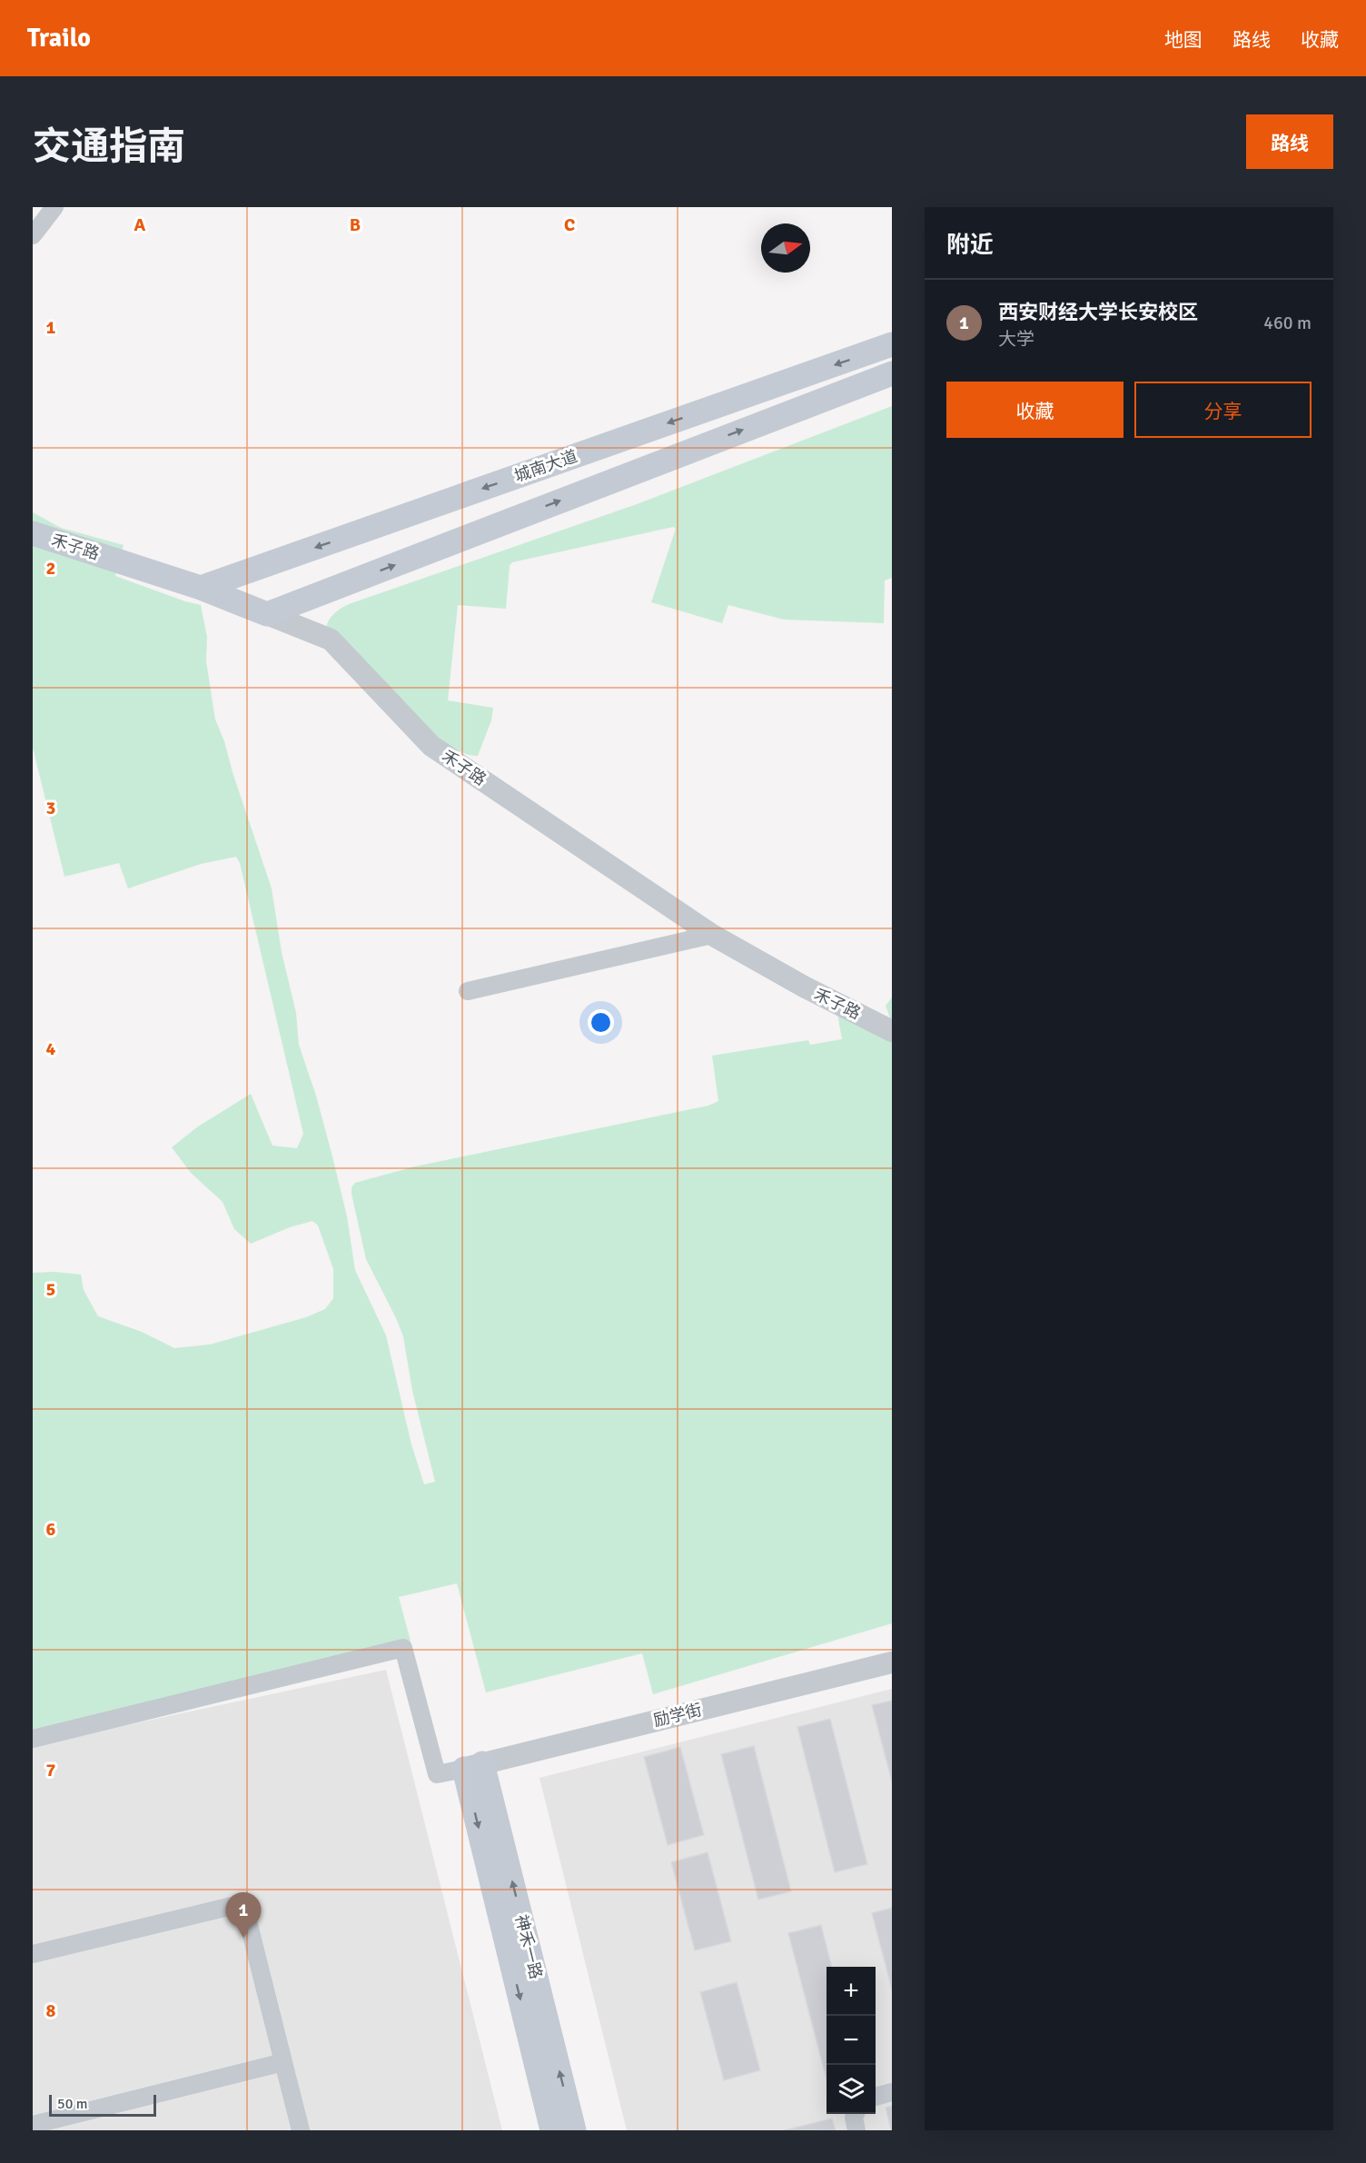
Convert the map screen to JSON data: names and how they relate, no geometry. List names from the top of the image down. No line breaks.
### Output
{"streets":{"main road":["城南大道","禾子路","神禾一路"],"street":["励学街"]},"crossings":[["城南大道","禾子路"],["励学街","神禾一路"]],"scale_bar":"50 m","north":"right","page":{"header":"Trailo","nav":["地图","路线","收藏"],"title":"交通指南","buttons":["路线",["收藏","分享"]],"heading":"附近","list":[{"mark":"1","name":"西安财经大学长安校区","note":"大学","value":"460 m"}],"pins":"1","map_buttons":["+","−"],"scale":"50 m"},"grid":{"columns":["A","B","C"],"rows":["1","2","3","4","5","6","7","8"]}}
